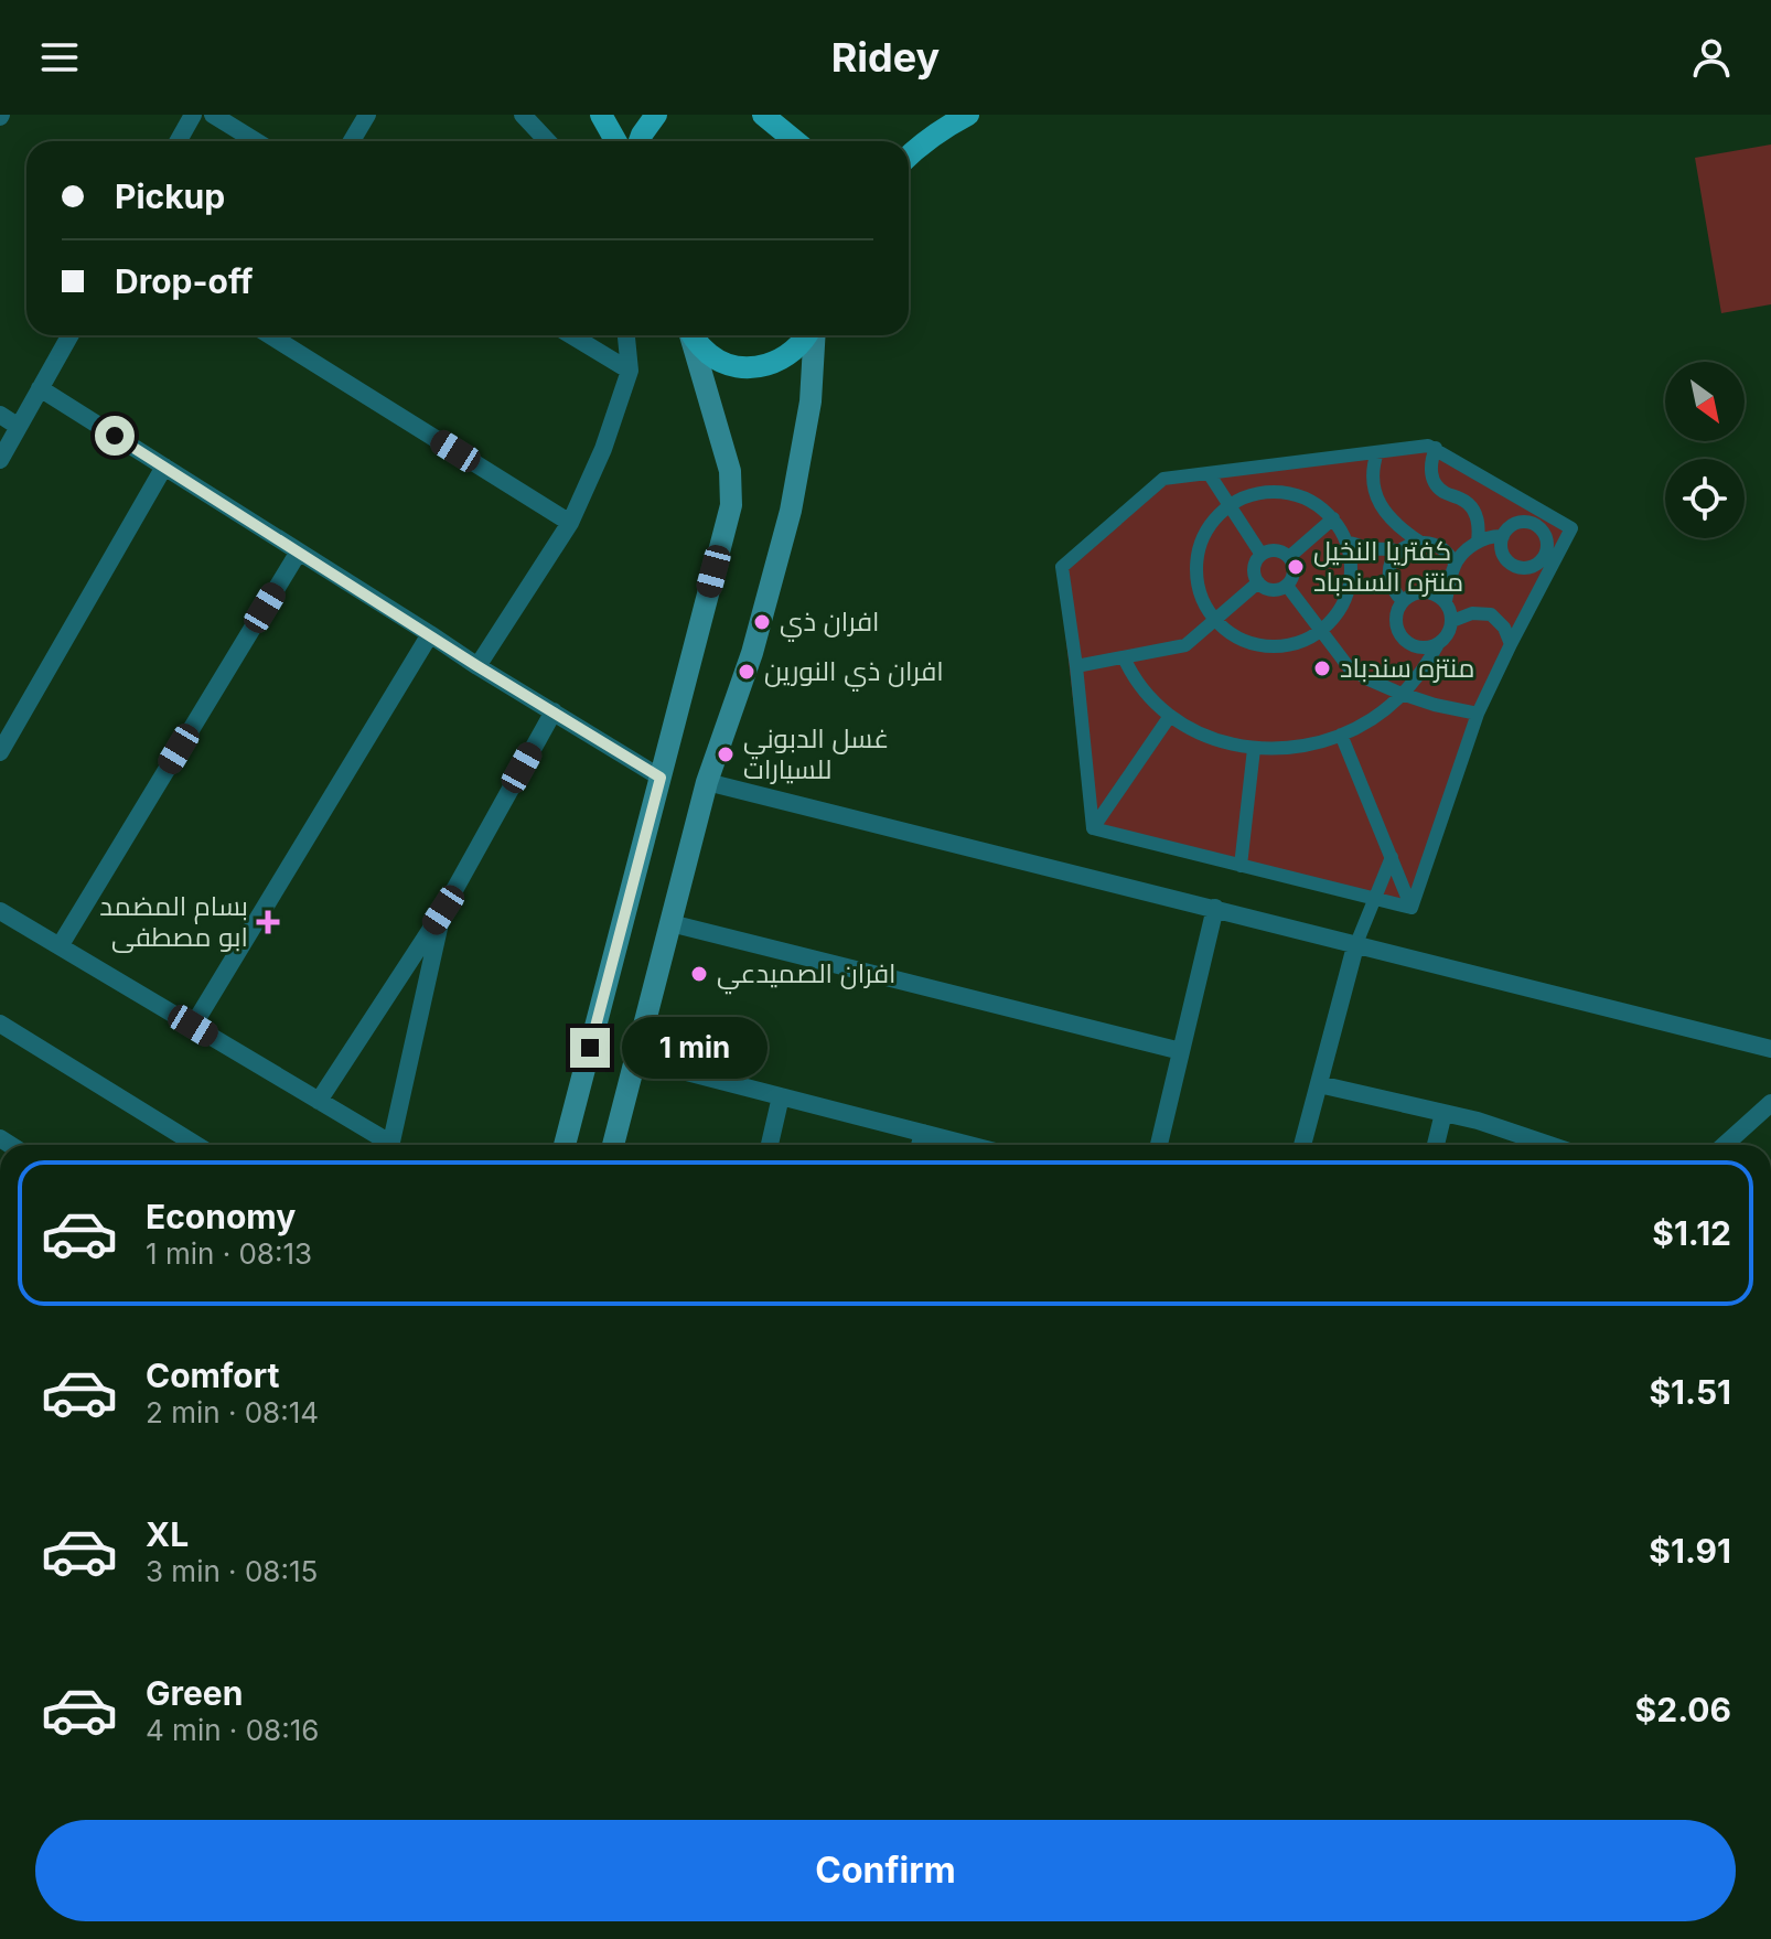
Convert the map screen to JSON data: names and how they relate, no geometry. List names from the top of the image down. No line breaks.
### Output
{"places":{"other":["كفتريا النخيل منتزه السندباد","افران ذي","منتزه سندباد","افران ذي النورين","غسل الدبوني للسيارات","افران الصميدعي"],"health":["بسام المضمد ابو مصطفى"]},"north":"bottom right","page":{"header":"Ridey","banner":["Pickup","Drop-off"],"bubble":"1 min","list":[{"name":"Economy","note":"1 min · 08:13","value":"$1.12"},{"name":"Comfort","note":"2 min · 08:14","value":"$1.51"},{"name":"XL","note":"3 min · 08:15","value":"$1.91"},{"name":"Green","note":"4 min · 08:16","value":"$2.06"}],"buttons":"Confirm"}}
